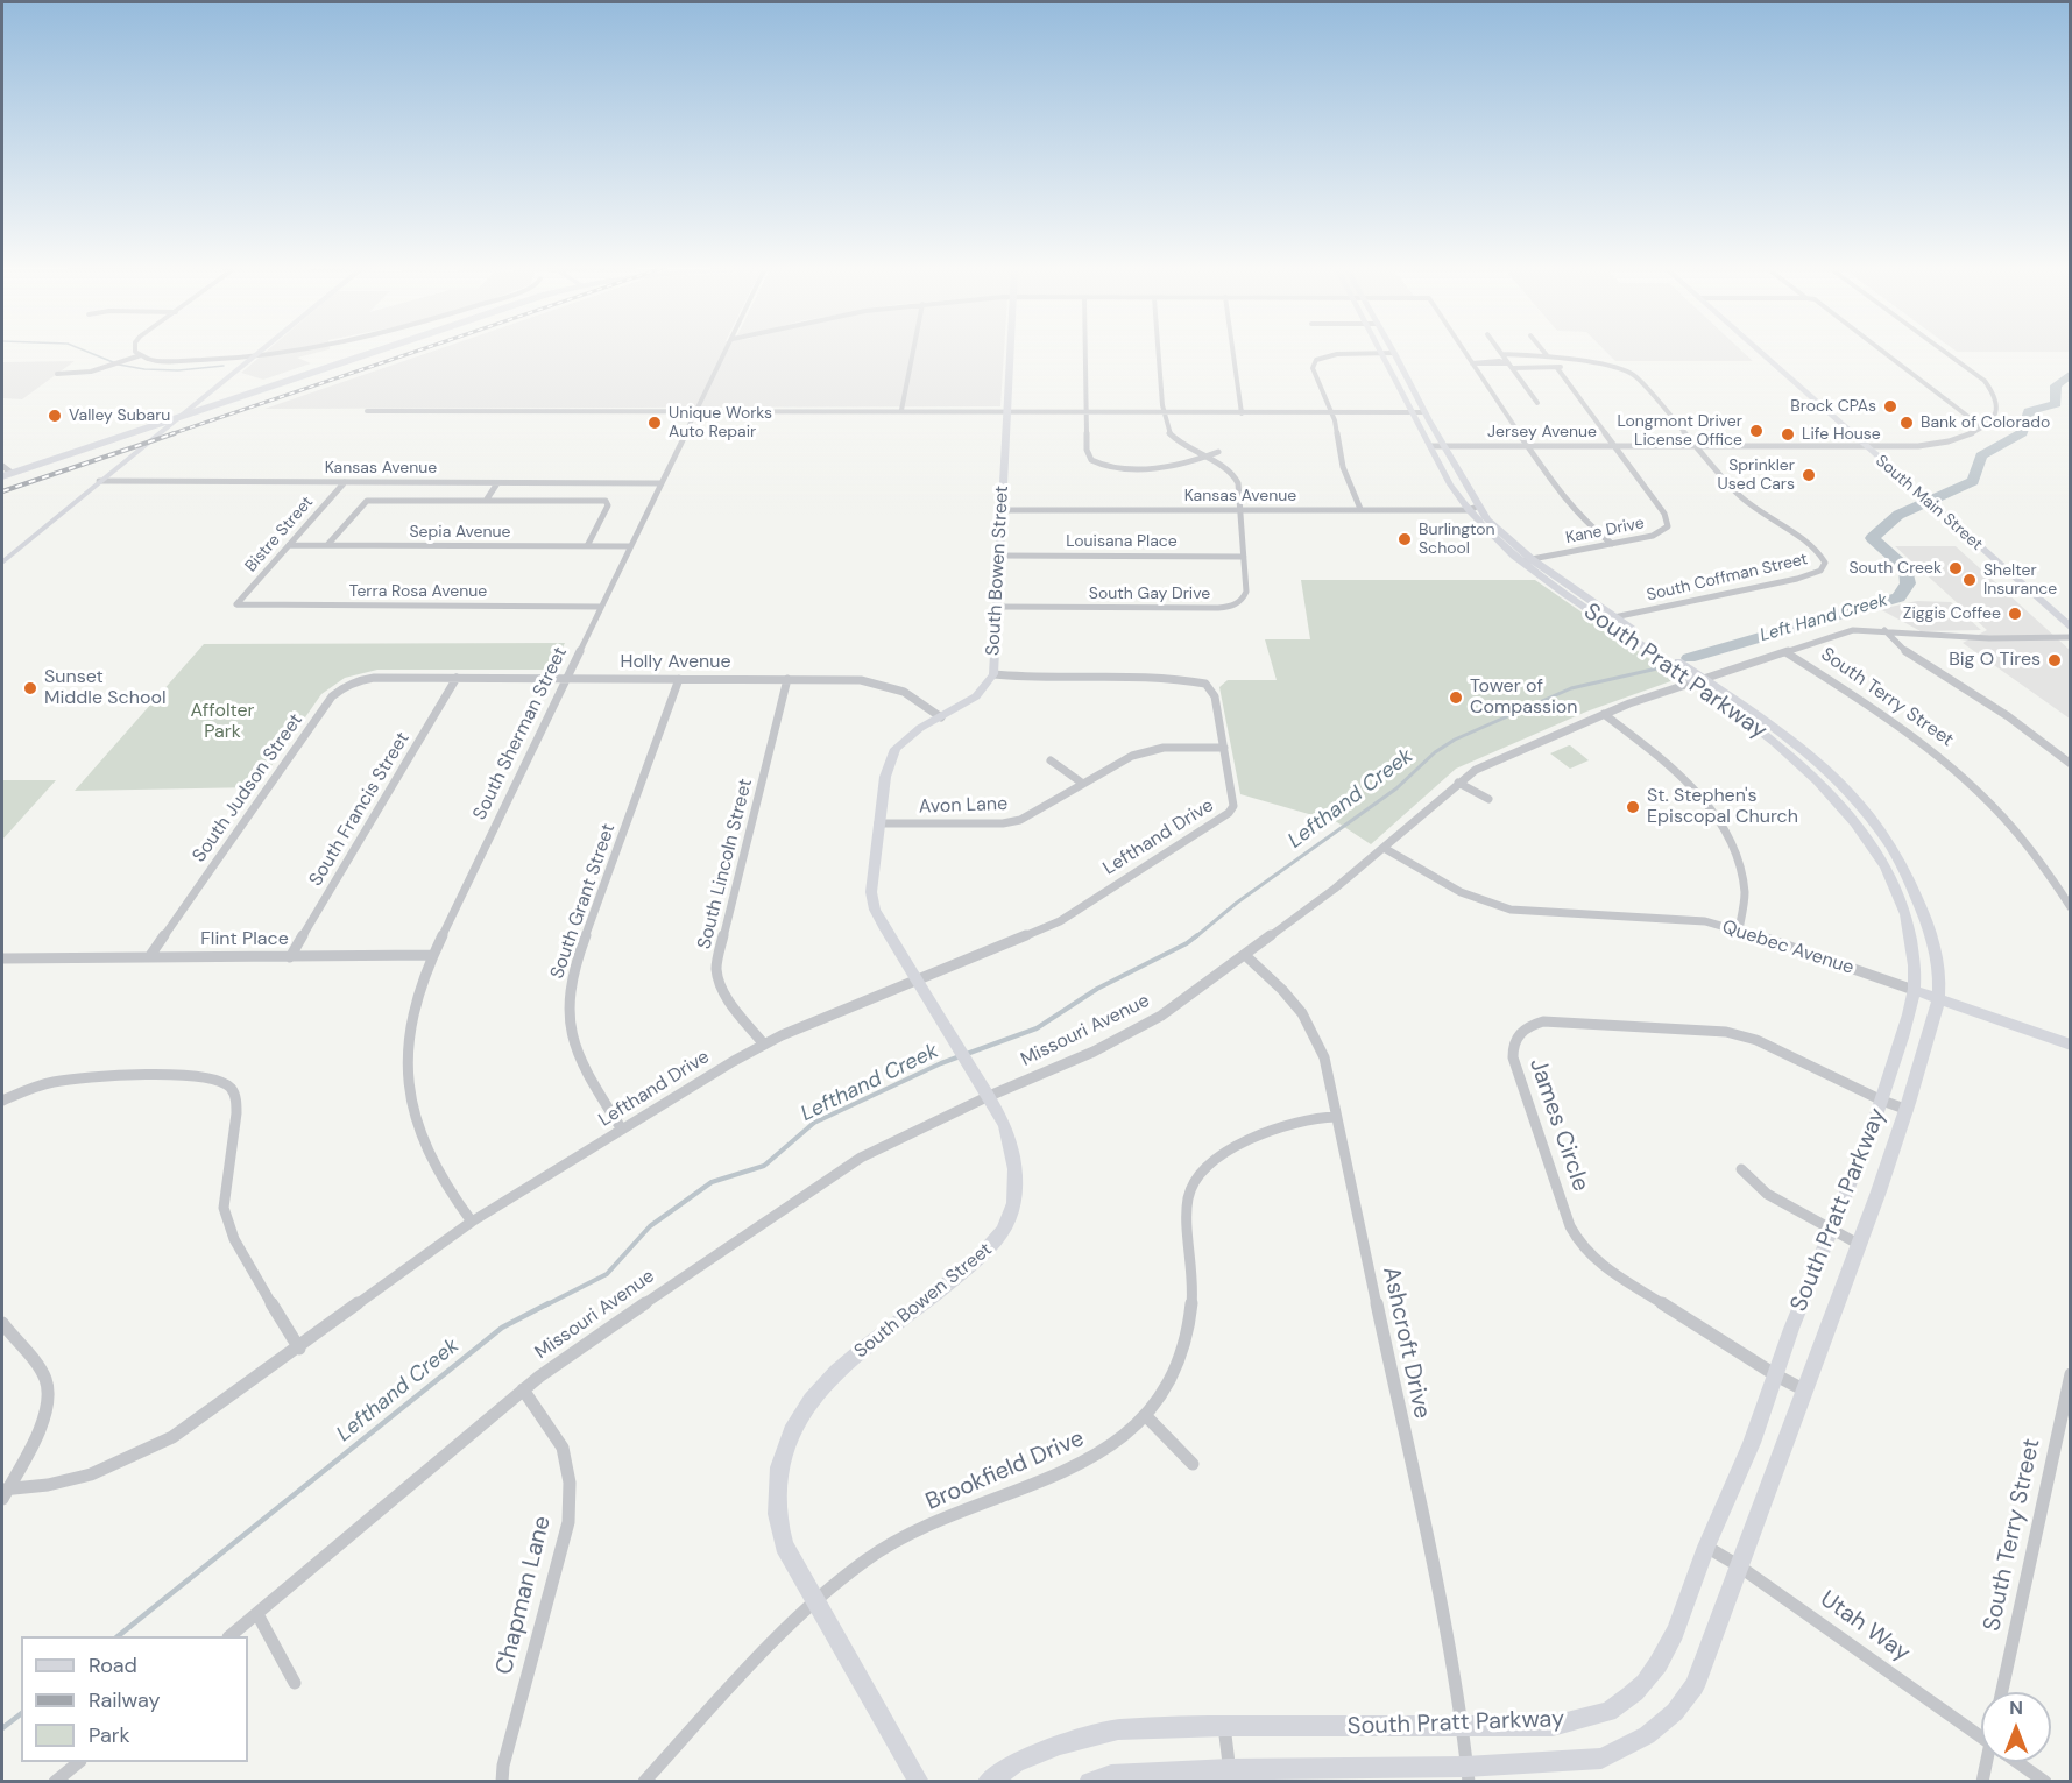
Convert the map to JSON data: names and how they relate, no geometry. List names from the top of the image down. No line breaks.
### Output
{"streets":{"main road":["South Main Street"],"street":["Jersey Avenue","Kansas Avenue","Kane Drive","Sepia Avenue","Bistre Street","Louisana Place","South Bowen Street","South Coffman Street","Terra Rosa Avenue","South Gay Drive","Holly Avenue","South Pratt Parkway","South Terry Street","South Sherman Street","South Judson Street","Avon Lane","South Francis Street","Lefthand Drive","South Lincoln Street","South Grant Street","Flint Place","Quebec Avenue","Missouri Avenue","James Circle","Ashcroft Drive","Brookfield Drive","Chapman Lane","Utah Way"]},"crossings":[["Jersey Avenue","South Main Street"],["Jersey Avenue","Kane Drive"],["Jersey Avenue","South Coffman Street"],["Jersey Avenue","South Pratt Parkway"],["Kansas Avenue","Bistre Street"],["Kansas Avenue","South Bowen Street"],["Kansas Avenue","South Gay Drive"],["Kansas Avenue","South Pratt Parkway"],["Kansas Avenue","South Sherman Street"],["Kane Drive","South Pratt Parkway"],["Sepia Avenue","Bistre Street"],["Sepia Avenue","South Sherman Street"],["Bistre Street","Terra Rosa Avenue"],["Louisana Place","South Bowen Street"],["Louisana Place","South Gay Drive"],["South Bowen Street","South Gay Drive"],["South Bowen Street","Holly Avenue"],["South Bowen Street","Avon Lane"],["South Bowen Street","Lefthand Drive"],["South Bowen Street","Missouri Avenue"],["South Bowen Street","Brookfield Drive"],["South Coffman Street","South Pratt Parkway"],["Terra Rosa Avenue","South Sherman Street"],["Holly Avenue","South Sherman Street"],["Holly Avenue","South Judson Street"],["Holly Avenue","South Francis Street"],["Holly Avenue","South Lincoln Street"],["Holly Avenue","South Grant Street"],["South Pratt Parkway","Quebec Avenue"],["South Pratt Parkway","Missouri Avenue"],["South Pratt Parkway","James Circle"],["South Pratt Parkway","Ashcroft Drive"],["South Pratt Parkway","Utah Way"],["South Terry Street","Missouri Avenue"],["South Sherman Street","Lefthand Drive"],["South Sherman Street","Flint Place"],["South Judson Street","Flint Place"],["Avon Lane","Lefthand Drive"],["South Francis Street","Flint Place"],["Lefthand Drive","South Lincoln Street"],["Lefthand Drive","South Grant Street"],["Quebec Avenue","Missouri Avenue"],["Missouri Avenue","Ashcroft Drive"],["Missouri Avenue","Chapman Lane"],["Ashcroft Drive","Brookfield Drive"]],"water":["Left Hand Creek","Lefthand Creek"],"parks":["Affolter Park"],"places":["Brock CPAs","Valley Subaru","Unique Works Auto Repair","Bank of Colorado","Longmont Driver License Office","Life House","Sprinkler Used Cars","Burlington School","South Creek","Shelter Insurance","Ziggis Coffee","Big O Tires","Sunset Middle School","Tower of Compassion","St. Stephen's Episcopal Church"],"legend":["Road","Railway","Park"],"north":"top"}
